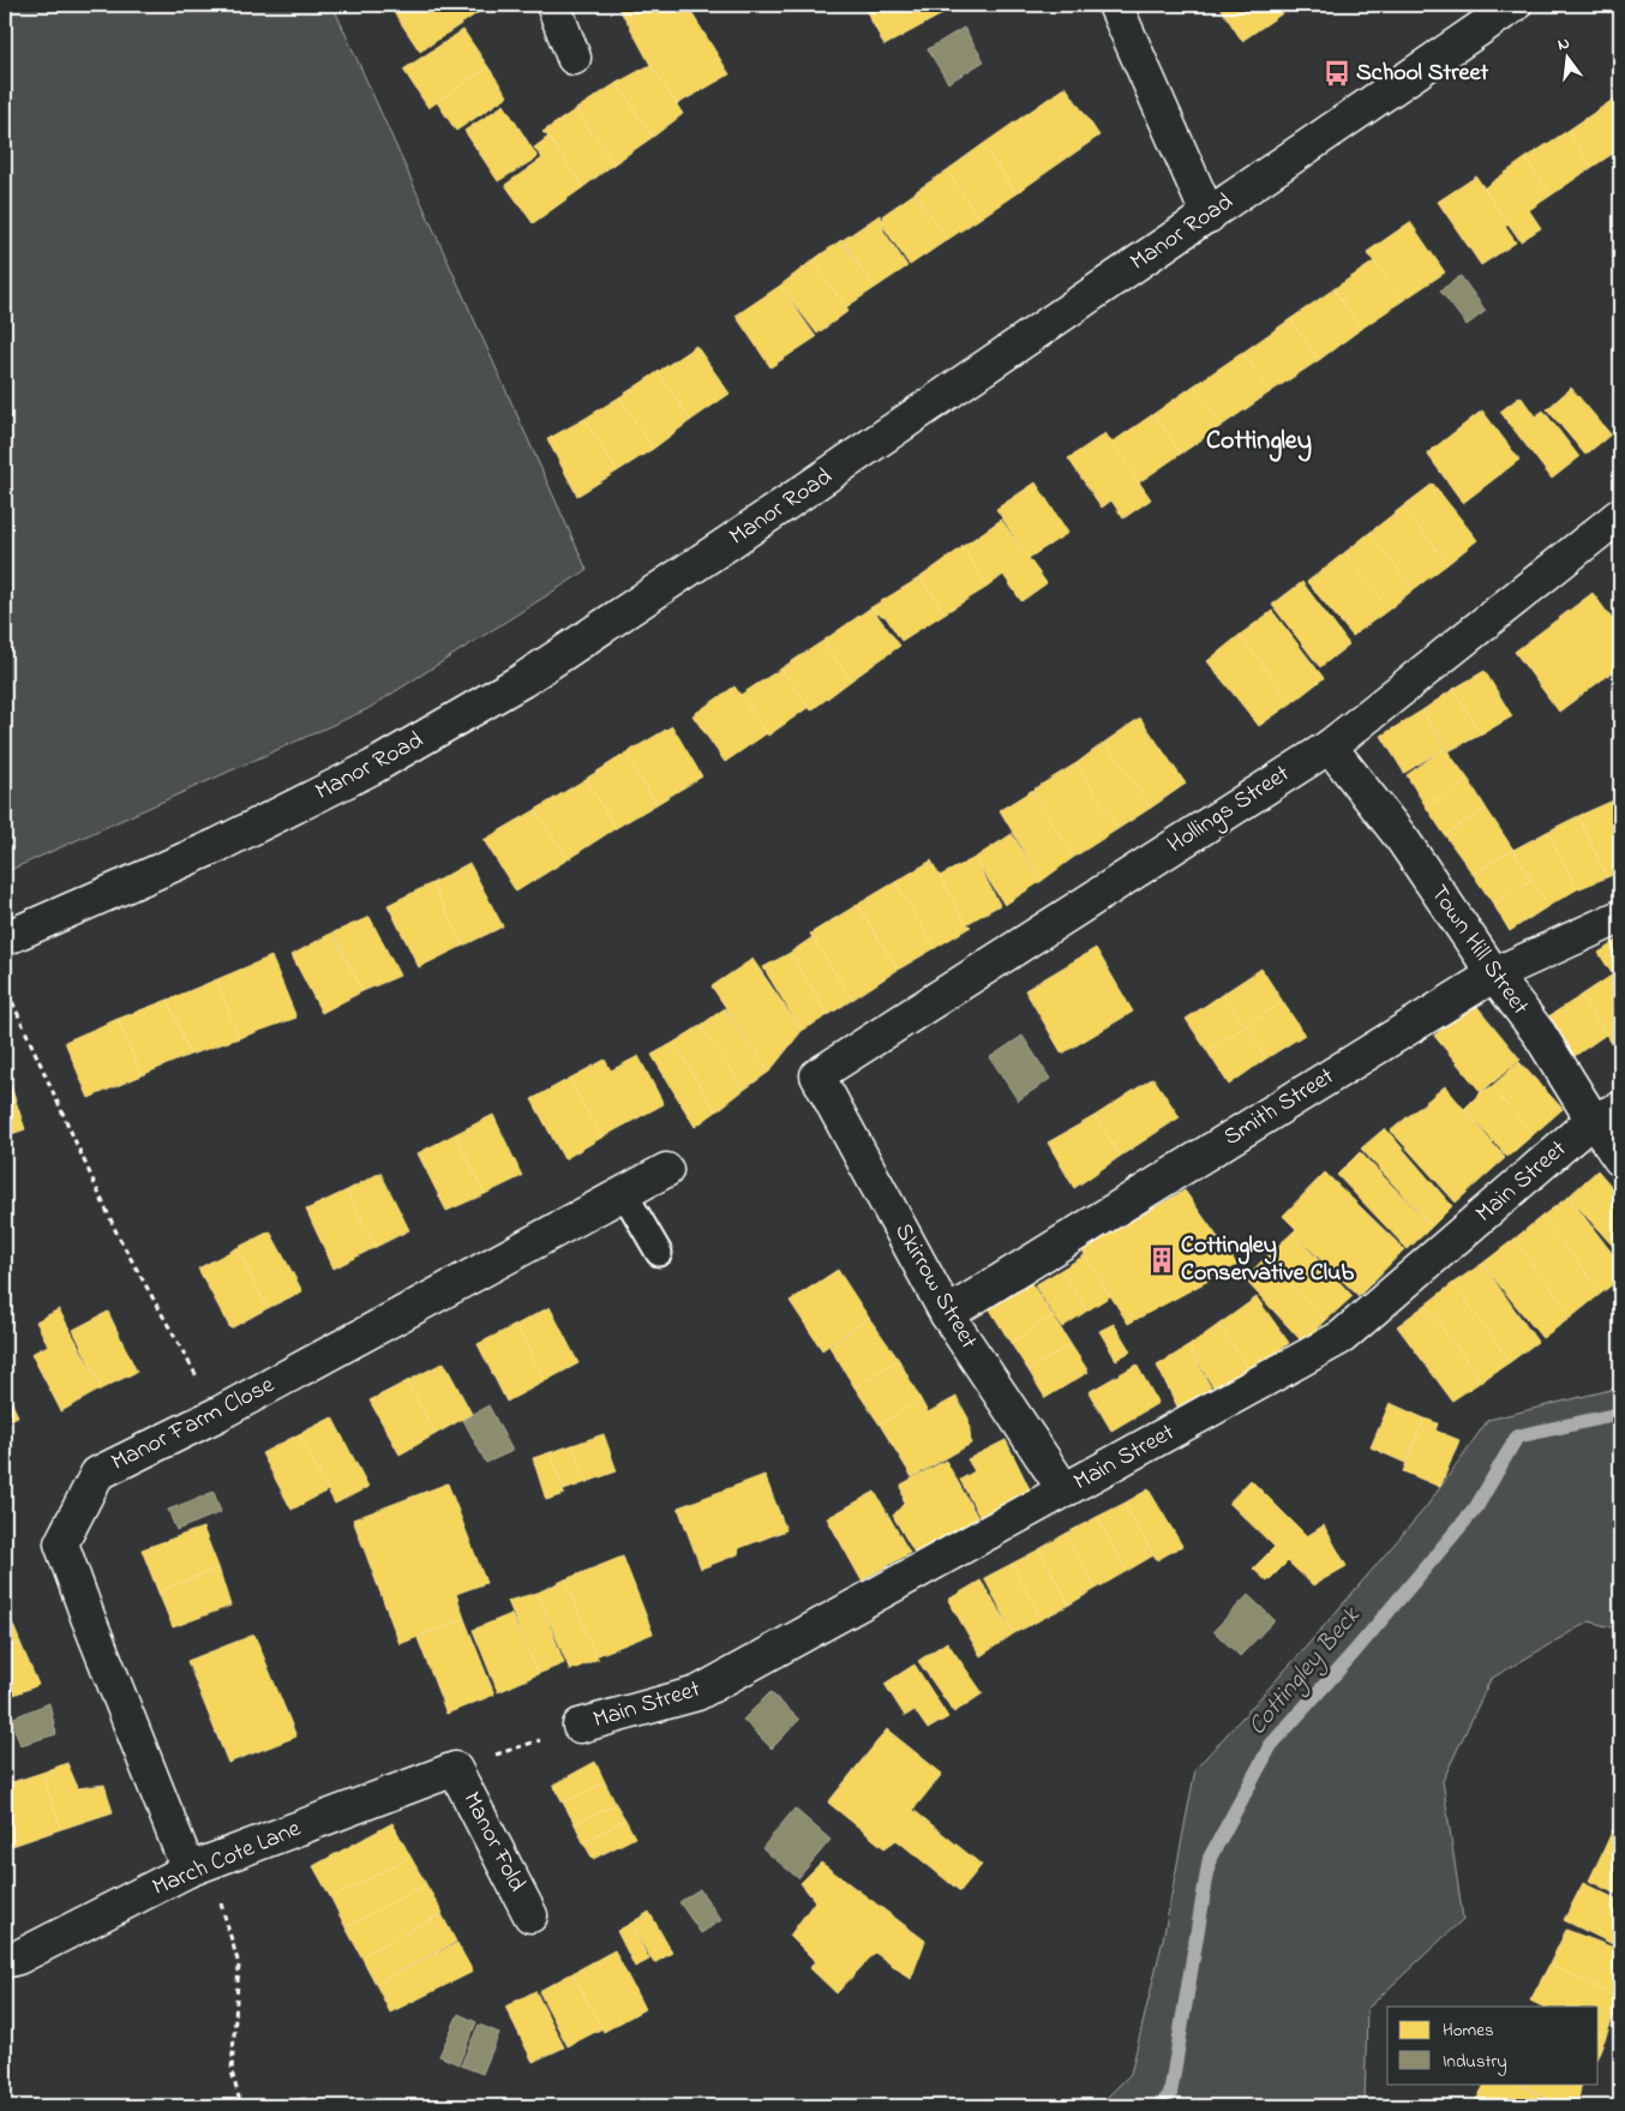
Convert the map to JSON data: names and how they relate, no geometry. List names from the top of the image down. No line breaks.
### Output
{"streets":{"street":["Manor Road","Hollings Street","Town Hill Street","Smith Street","Main Street","Skirrow Street","Manor Farm Close","Manor Fold","March Cote Lane"]},"crossings":[["Hollings Street","Town Hill Street"],["Hollings Street","Skirrow Street"],["Town Hill Street","Smith Street"],["Town Hill Street","Main Street"],["Smith Street","Skirrow Street"],["Main Street","Skirrow Street"],["Manor Farm Close","March Cote Lane"],["Manor Fold","March Cote Lane"]],"districts":["Cottingley"],"water":["Cottingley Beck"],"places":{"bus stop":["School Street"],"building":["Cottingley Conservative Club"]},"legend":["Homes","Industry"],"north":"top"}
